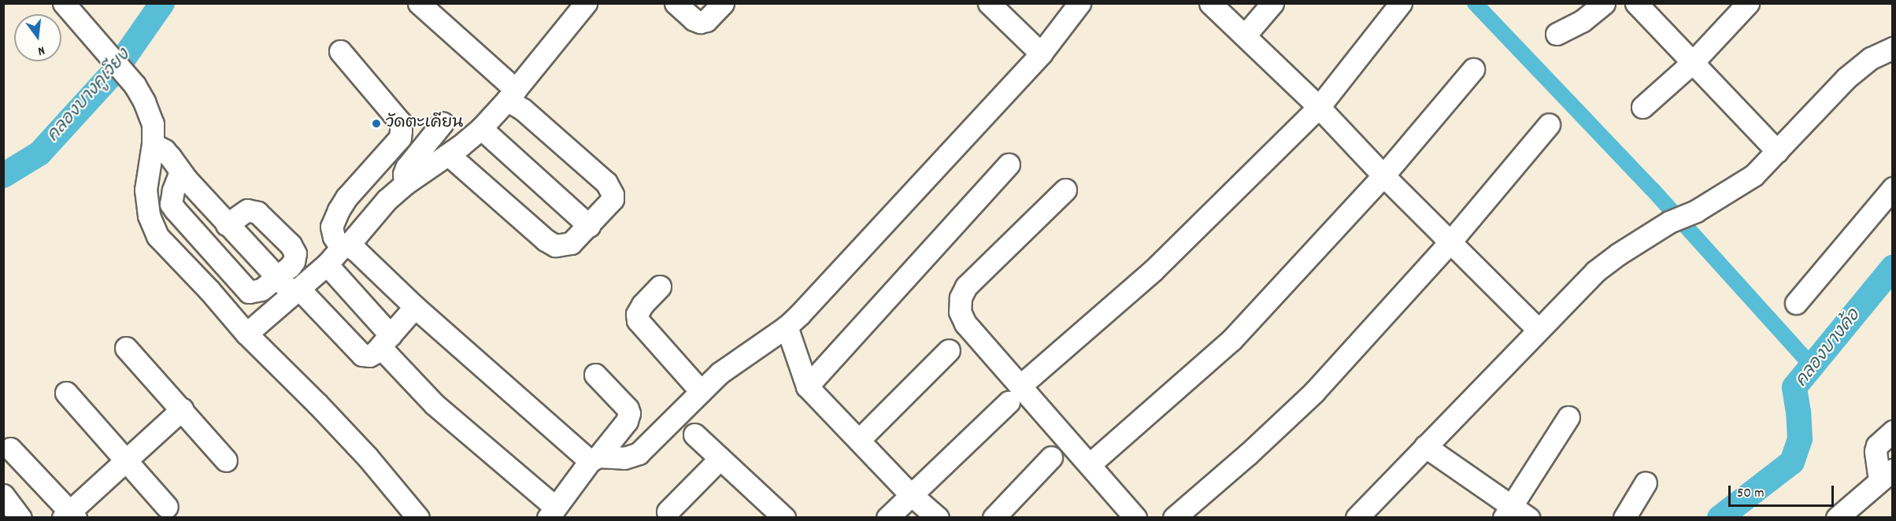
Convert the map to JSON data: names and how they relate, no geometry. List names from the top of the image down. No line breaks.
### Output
{"water":["คลองบางคูเวียง","คลองบางค้อ"],"places":["วัดตะเคียน"],"scale_bar":"50 m","north":"bottom"}
